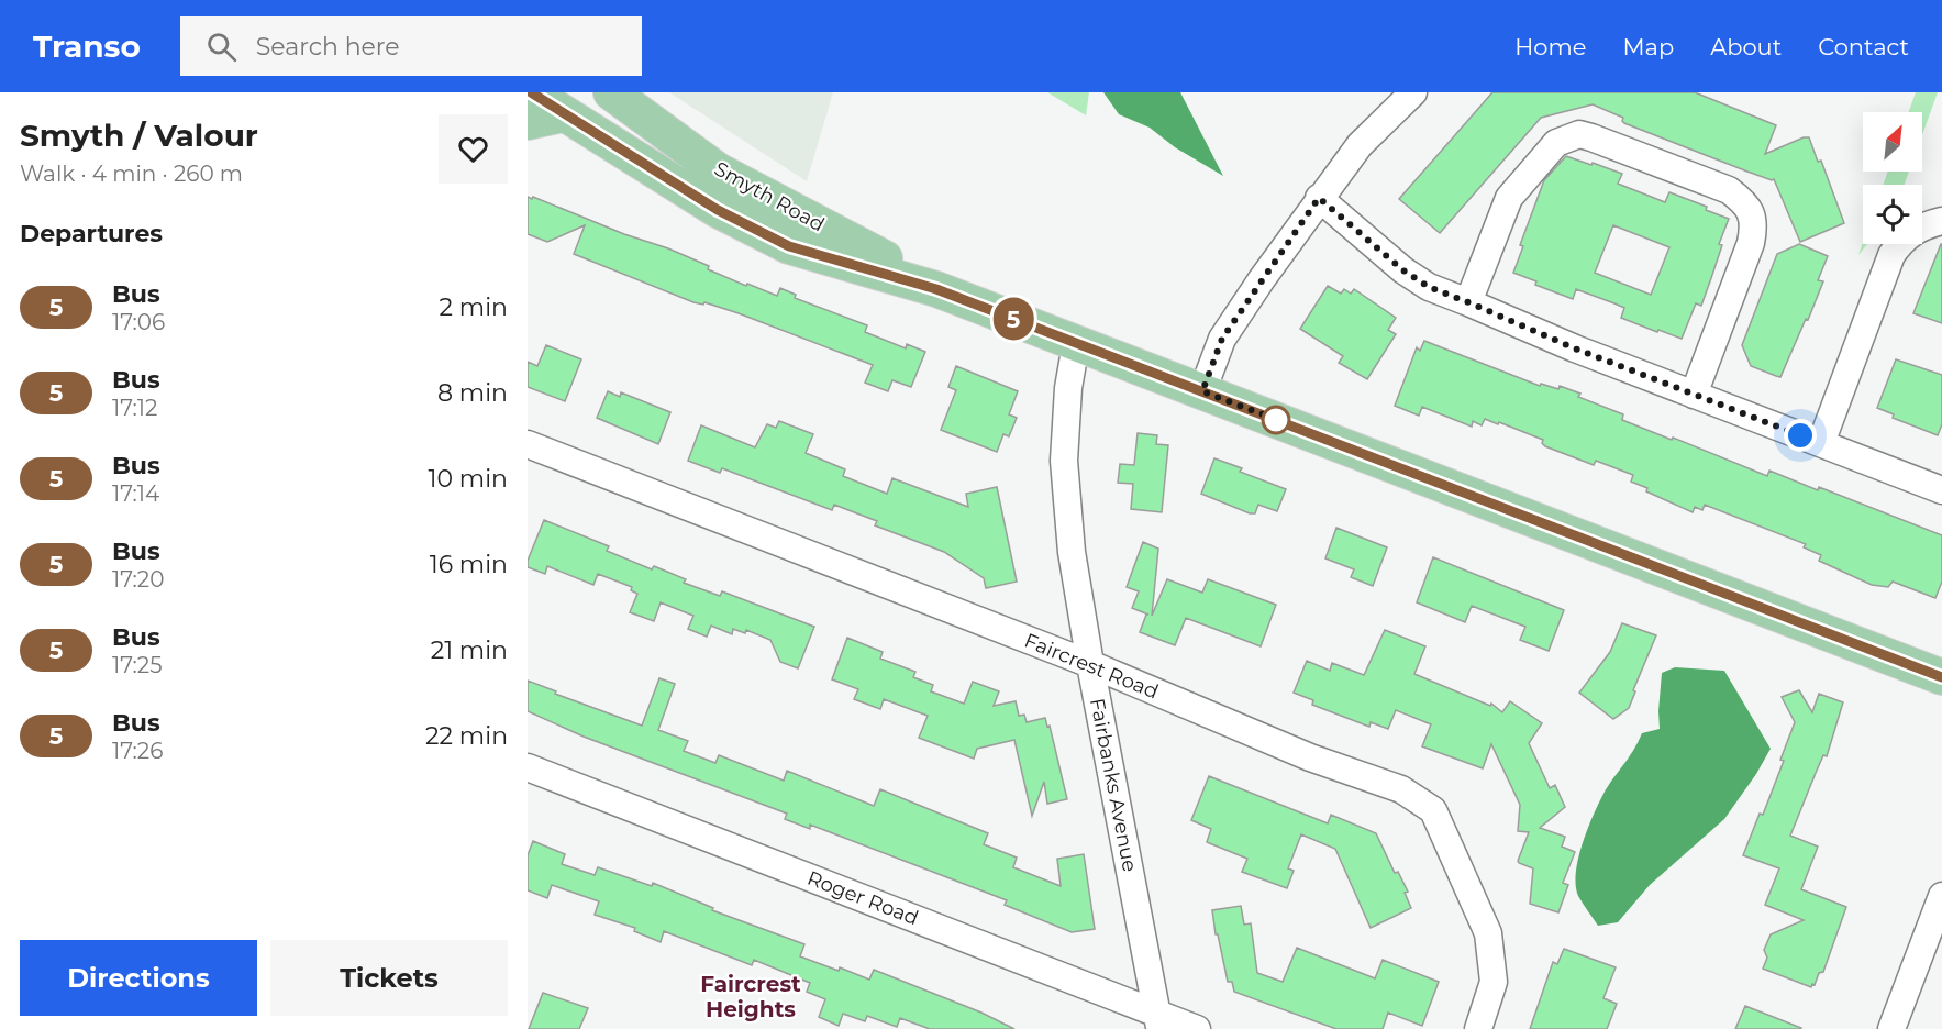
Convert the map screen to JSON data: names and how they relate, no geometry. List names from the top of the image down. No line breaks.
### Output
{"streets":{"main road":["Smyth Road"],"street":["Faircrest Road","Fairbanks Avenue","Roger Road"]},"crossings":[["Smyth Road","Fairbanks Avenue"],["Faircrest Road","Fairbanks Avenue"],["Fairbanks Avenue","Roger Road"]],"districts":["Faircrest Heights"],"lines":["bus line 5"],"north":"top right","page":{"header":"Transo","search":"Search here","nav":["Home","Map","About","Contact"],"heading":[["Smyth / Valour","Walk · 4 min · 260 m"],"Departures"],"on_map":"5","list":[{"mark":"5","name":"Bus","note":"17:06","value":"2 min"},{"mark":"5","name":"Bus","note":"17:12","value":"8 min"},{"mark":"5","name":"Bus","note":"17:14","value":"10 min"},{"mark":"5","name":"Bus","note":"17:20","value":"16 min"},{"mark":"5","name":"Bus","note":"17:25","value":"21 min"},{"mark":"5","name":"Bus","note":"17:26","value":"22 min"}],"buttons":["Directions","Tickets"]}}
